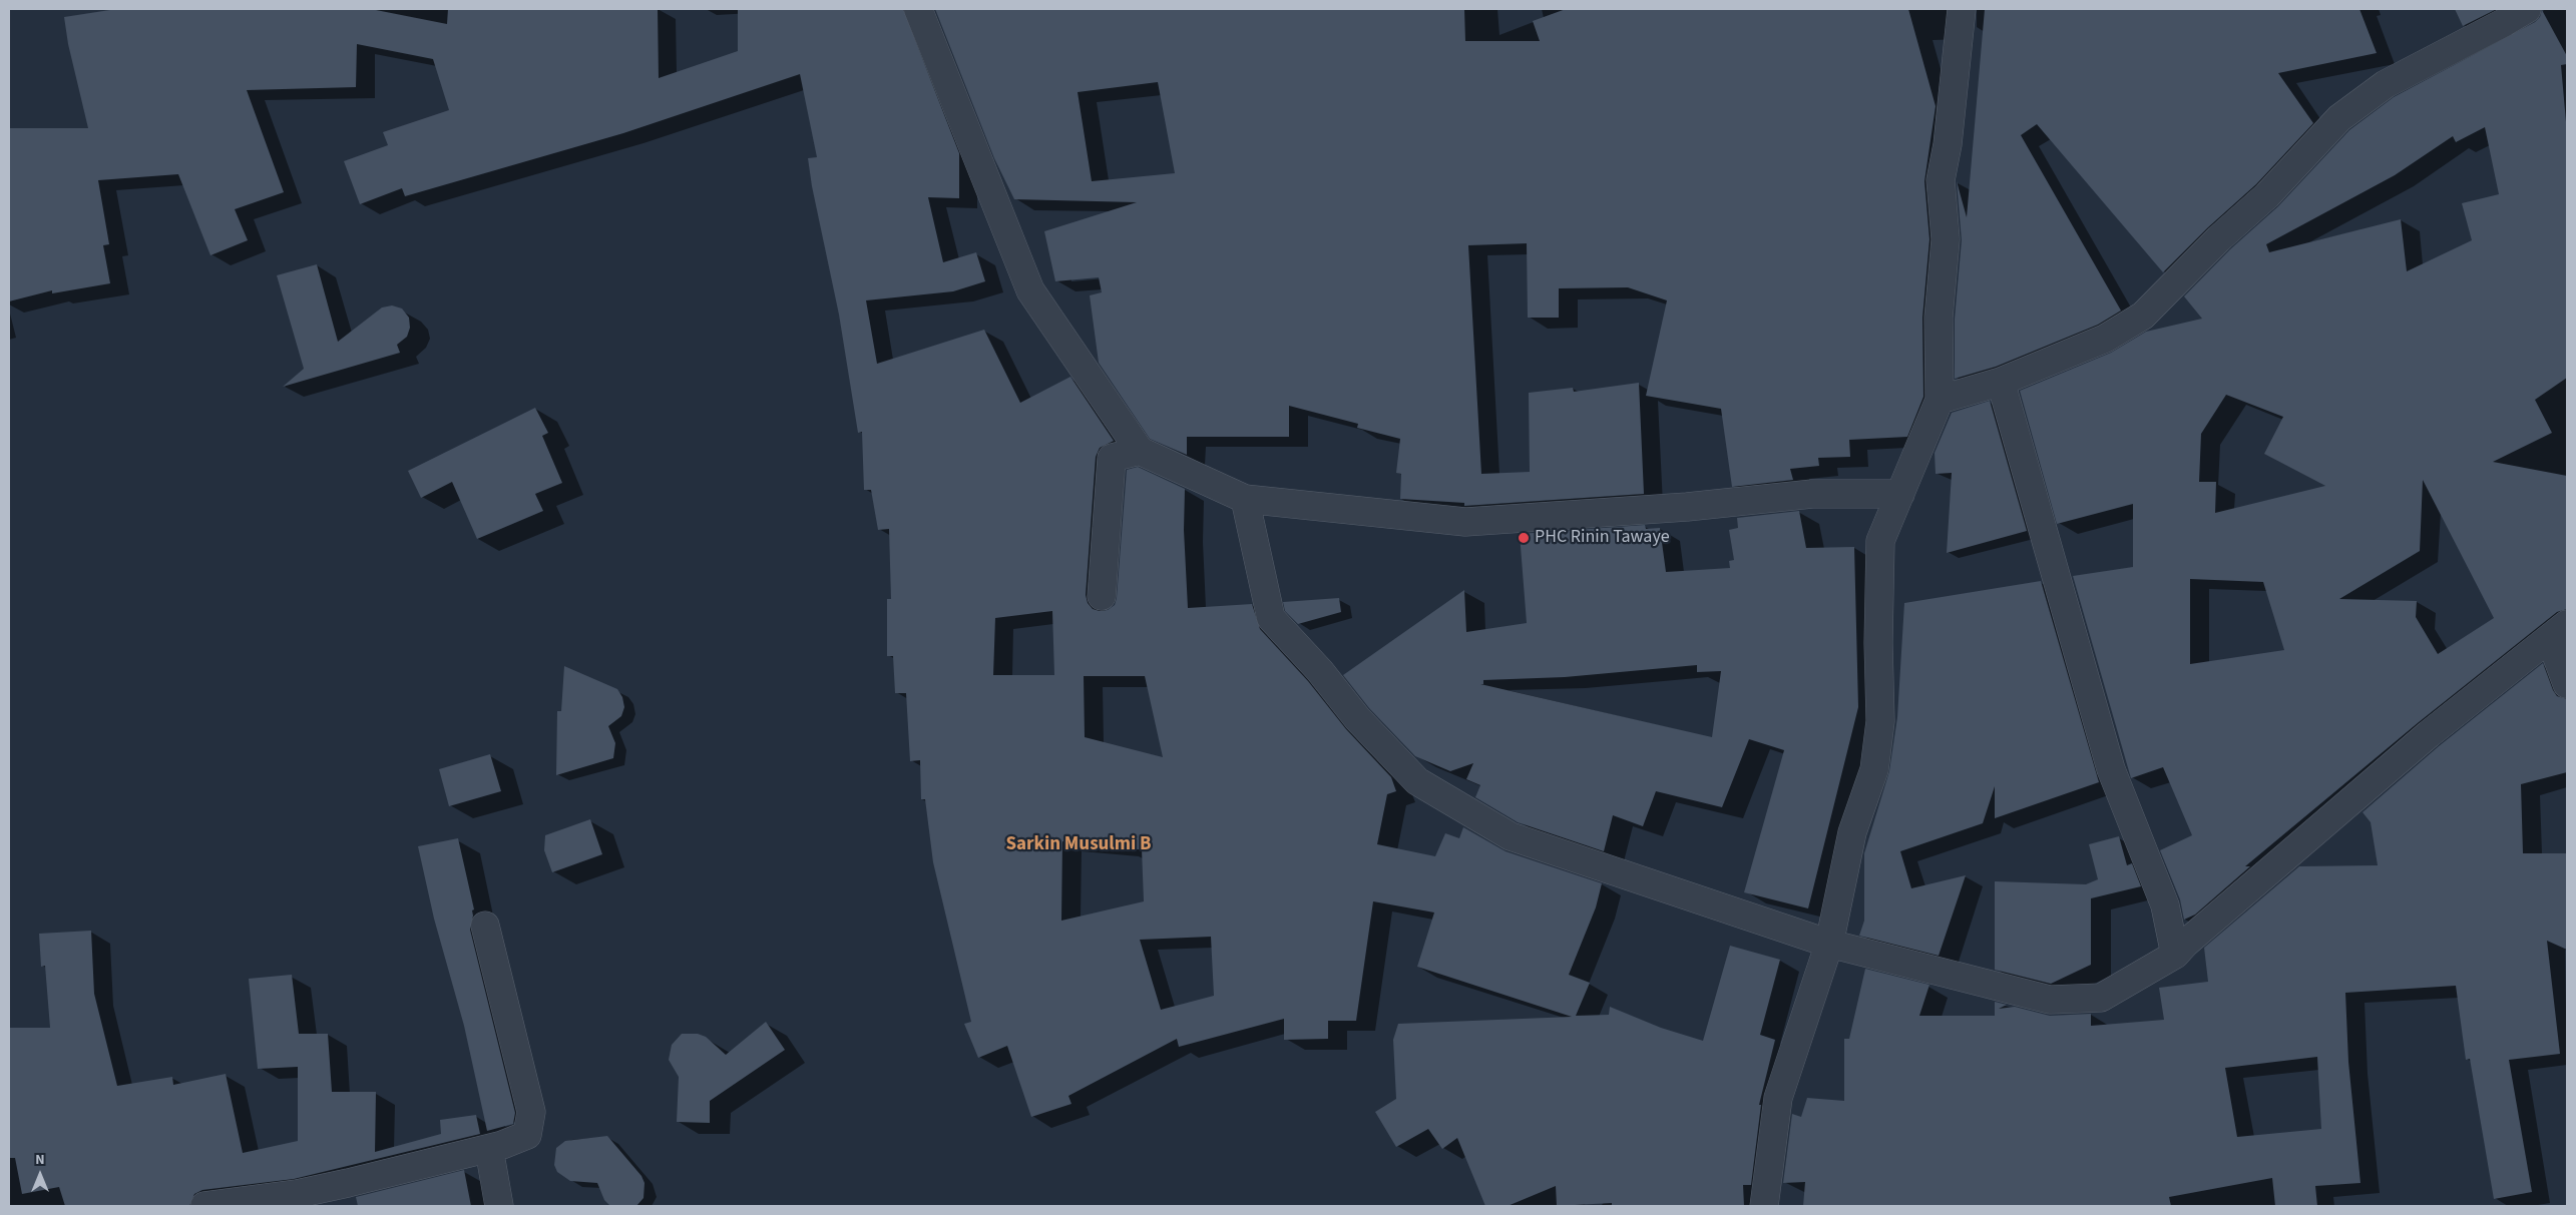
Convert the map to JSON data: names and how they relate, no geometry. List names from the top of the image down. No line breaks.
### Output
{"districts":["Sarkin Musulmi B"],"places":["PHC Rinin Tawaye"],"north":"top"}
